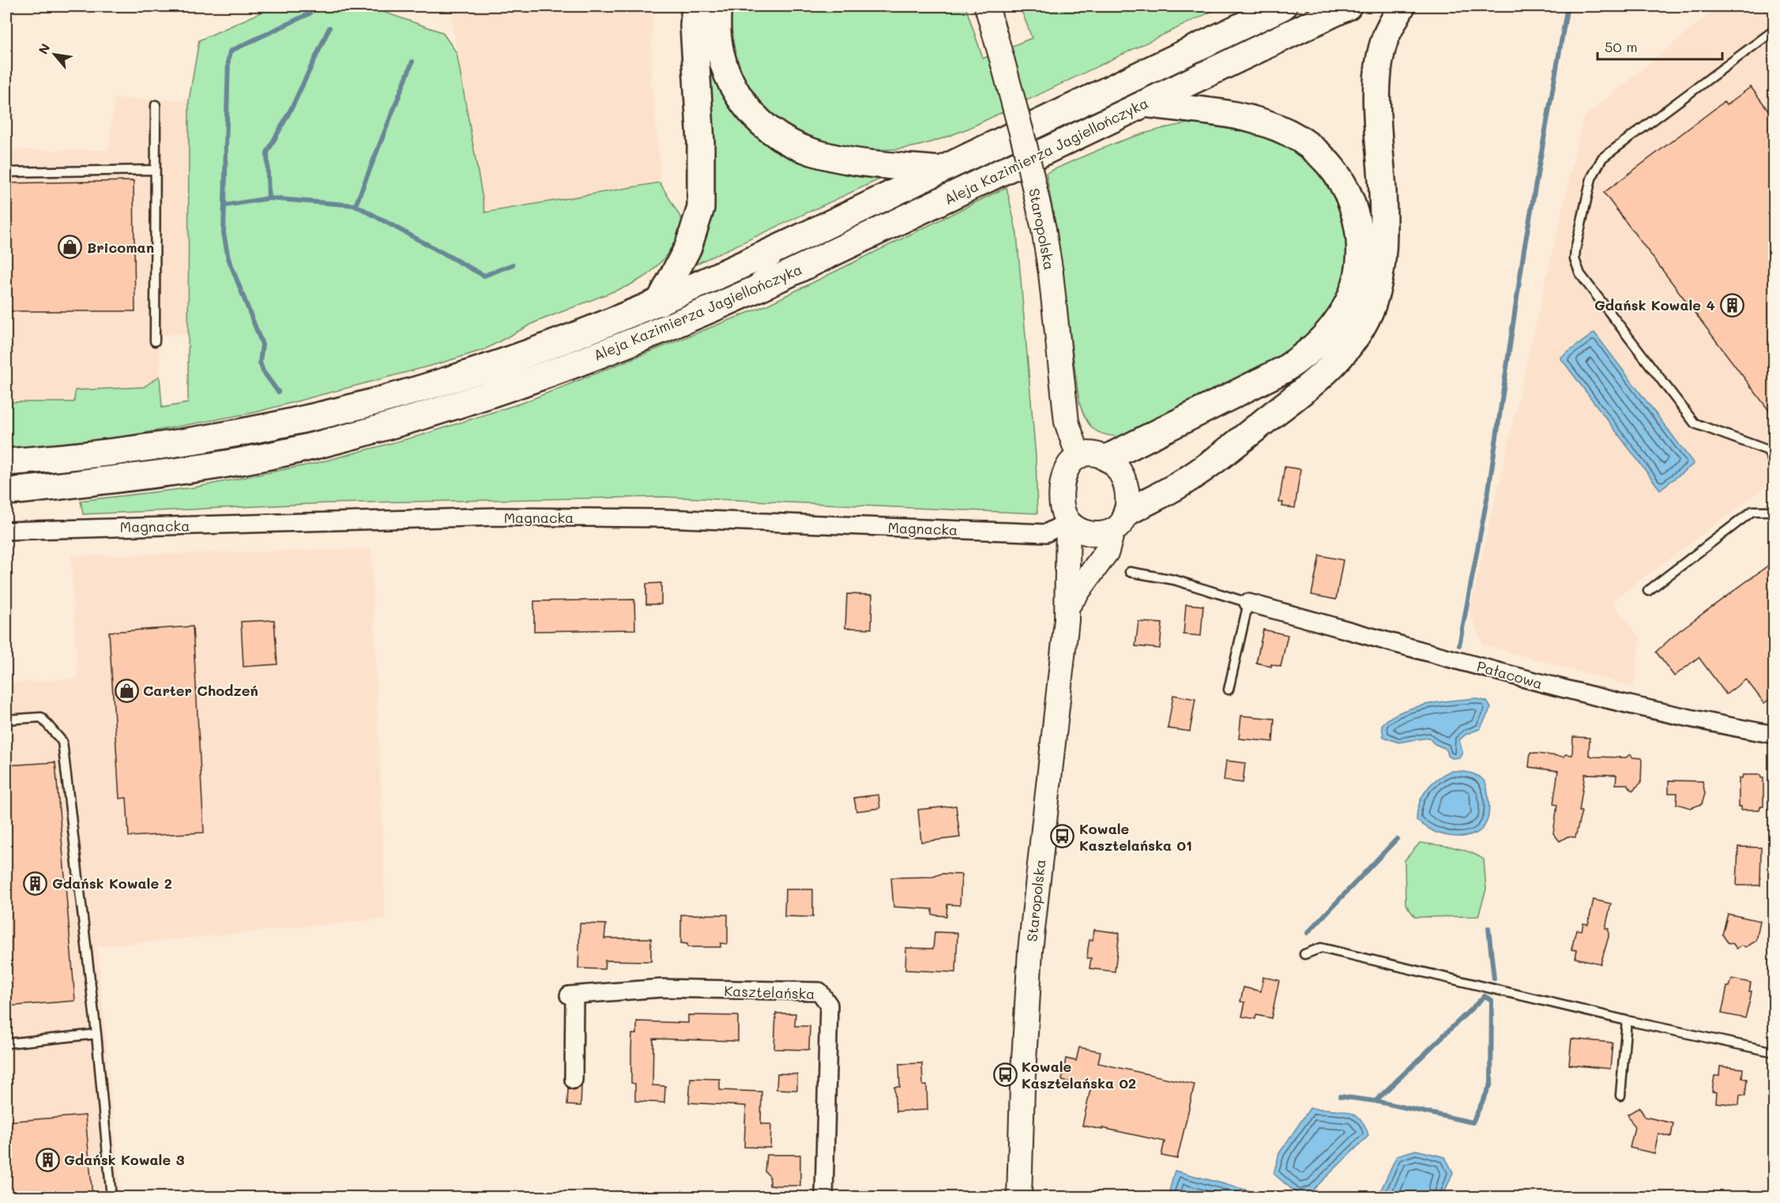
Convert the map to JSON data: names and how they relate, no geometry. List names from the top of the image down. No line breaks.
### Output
{"streets":{"highway":["Aleja Kazimierza Jagiellończyka"],"main road":["Staropolska"],"street":["Magnacka","Pałacowa","Kasztelańska"]},"crossings":[["Staropolska","Magnacka"]],"places":{"shop":["Bricoman","Carter Chodzeń"],"building":["Gdańsk Kowale 4","Gdańsk Kowale 2","Gdańsk Kowale 3"],"bus stop":["Kowale Kasztelańska 01","Kowale Kasztelańska 02"]},"scale_bar":"50 m","north":"top left"}
